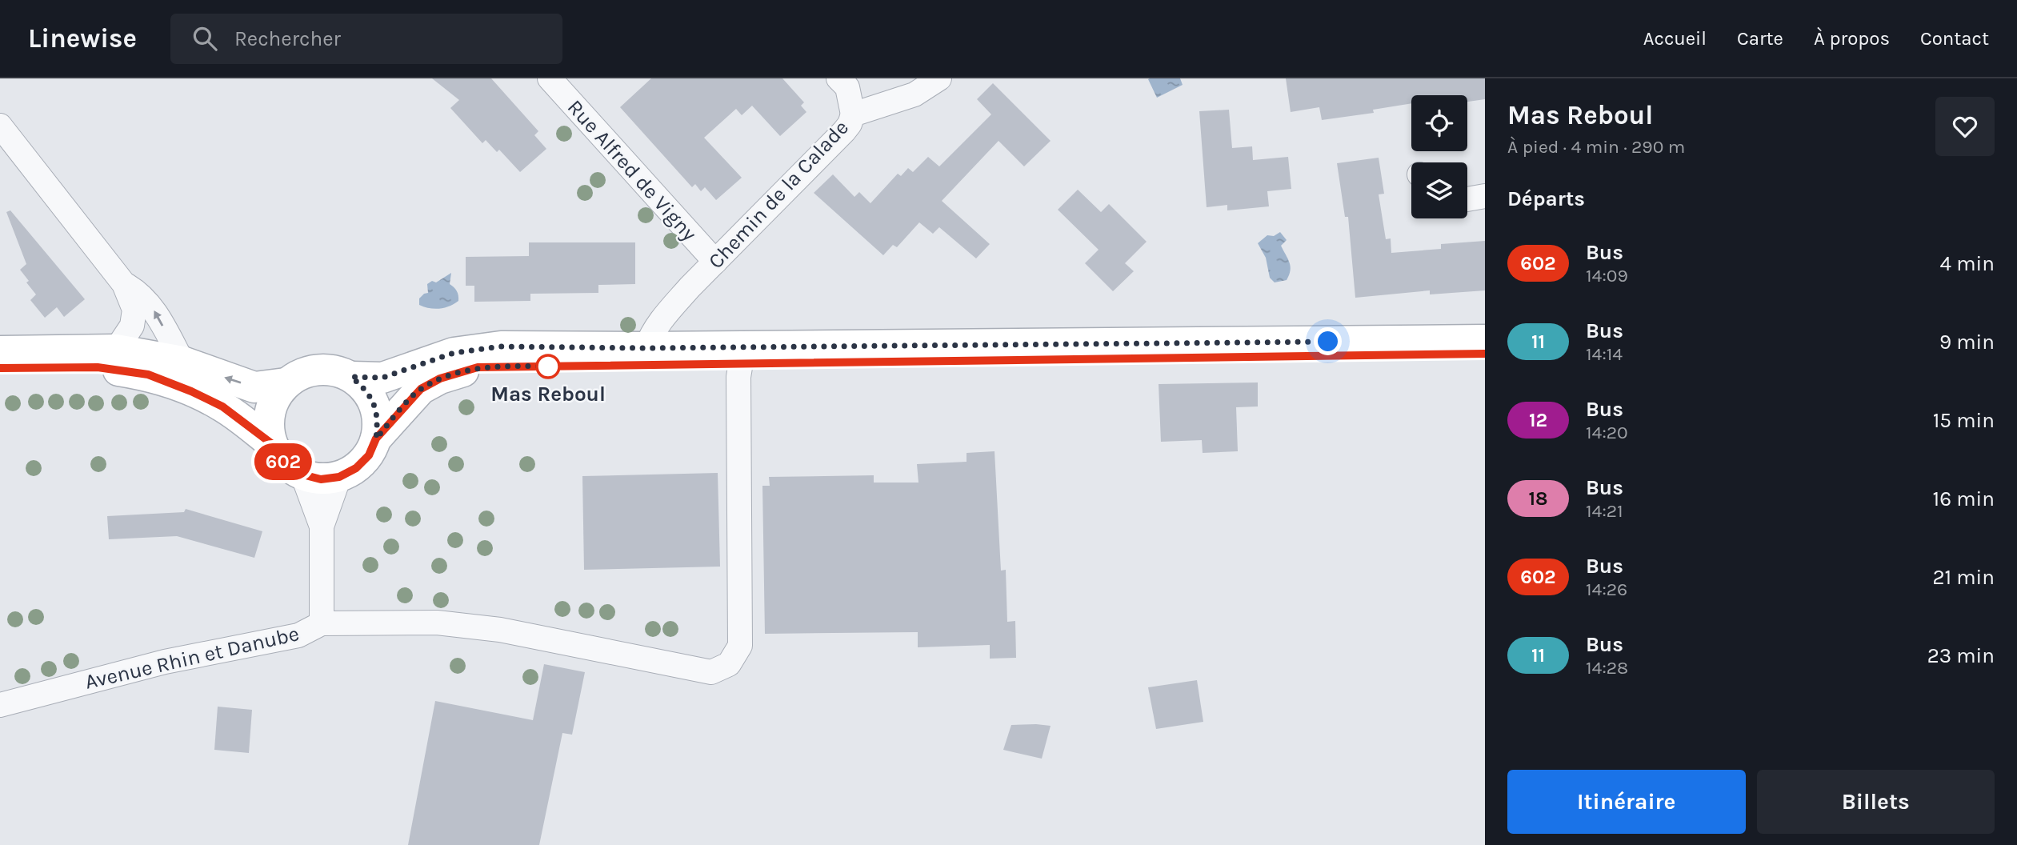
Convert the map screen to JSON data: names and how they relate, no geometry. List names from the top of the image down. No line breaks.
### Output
{"streets":{"street":["Rue Alfred de Vigny","Chemin de la Calade","Avenue Rhin et Danube"]},"crossings":[["Rue Alfred de Vigny","Chemin de la Calade"]],"places":["Mas Reboul"],"lines":["bus line 602"],"page":{"header":"Linewise","search":"Rechercher","nav":["Accueil","Carte","À propos","Contact"],"on_map":"602","heading":[["Mas Reboul","À pied · 4 min · 290 m"],"Départs"],"list":[{"mark":"602","name":"Bus","note":"14:09","value":"4 min"},{"mark":"11","name":"Bus","note":"14:14","value":"9 min"},{"mark":"12","name":"Bus","note":"14:20","value":"15 min"},{"mark":"18","name":"Bus","note":"14:21","value":"16 min"},{"mark":"602","name":"Bus","note":"14:26","value":"21 min"},{"mark":"11","name":"Bus","note":"14:28","value":"23 min"}],"buttons":["Itinéraire","Billets"]}}
